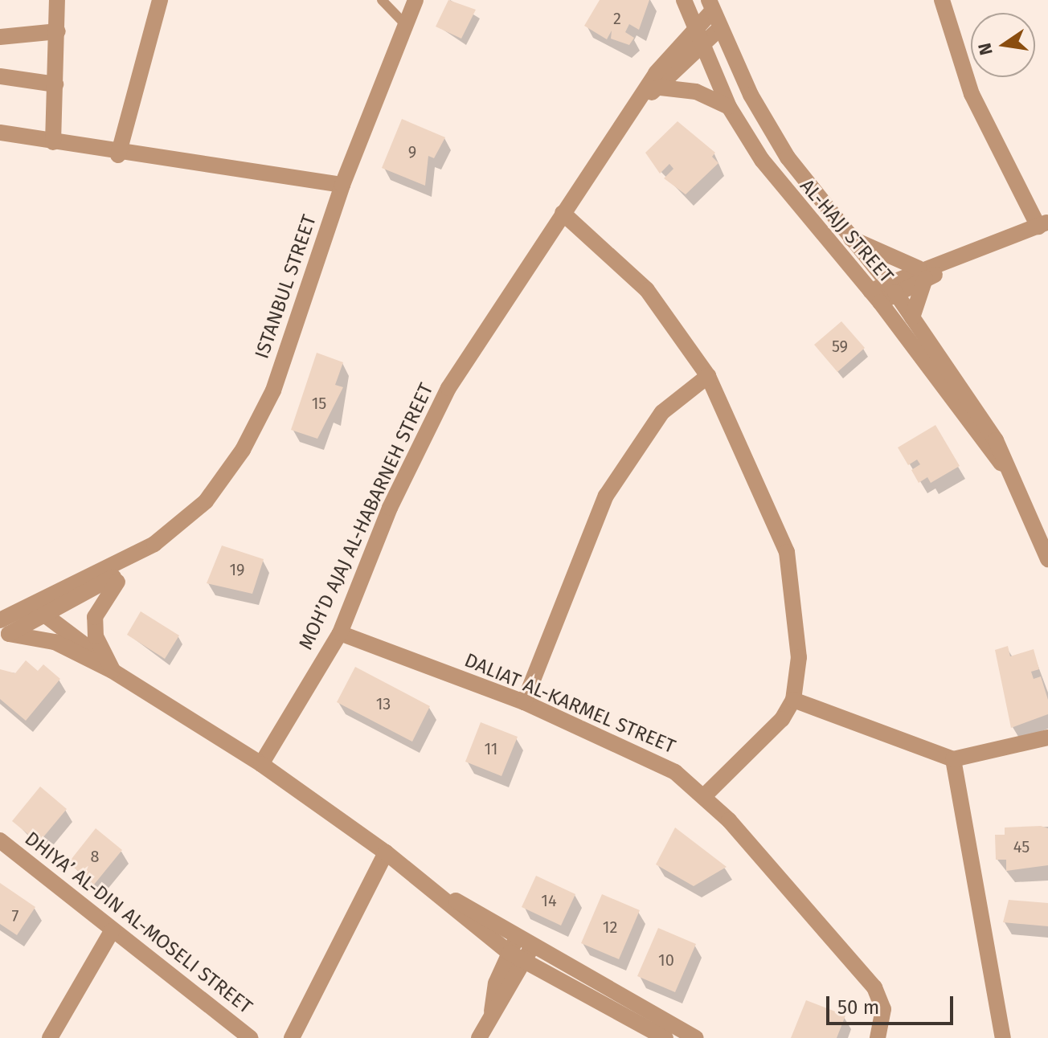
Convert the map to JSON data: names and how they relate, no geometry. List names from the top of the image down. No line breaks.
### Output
{"streets":{"street":["AL-HAJJ STREET","ISTANBUL STREET","MOH’D AJAJ AL-HABARNEH STREET","DALIAT AL-KARMEL STREET","DHIYA’ AL-DIN AL-MOSELI STREET"]},"crossings":[["AL-HAJJ STREET","MOH’D AJAJ AL-HABARNEH STREET"],["MOH’D AJAJ AL-HABARNEH STREET","DALIAT AL-KARMEL STREET"]],"house_numbers":["2","9","59","15","19","13","11","45","8","14","7","12","10"],"scale_bar":"50 m","north":"left"}
